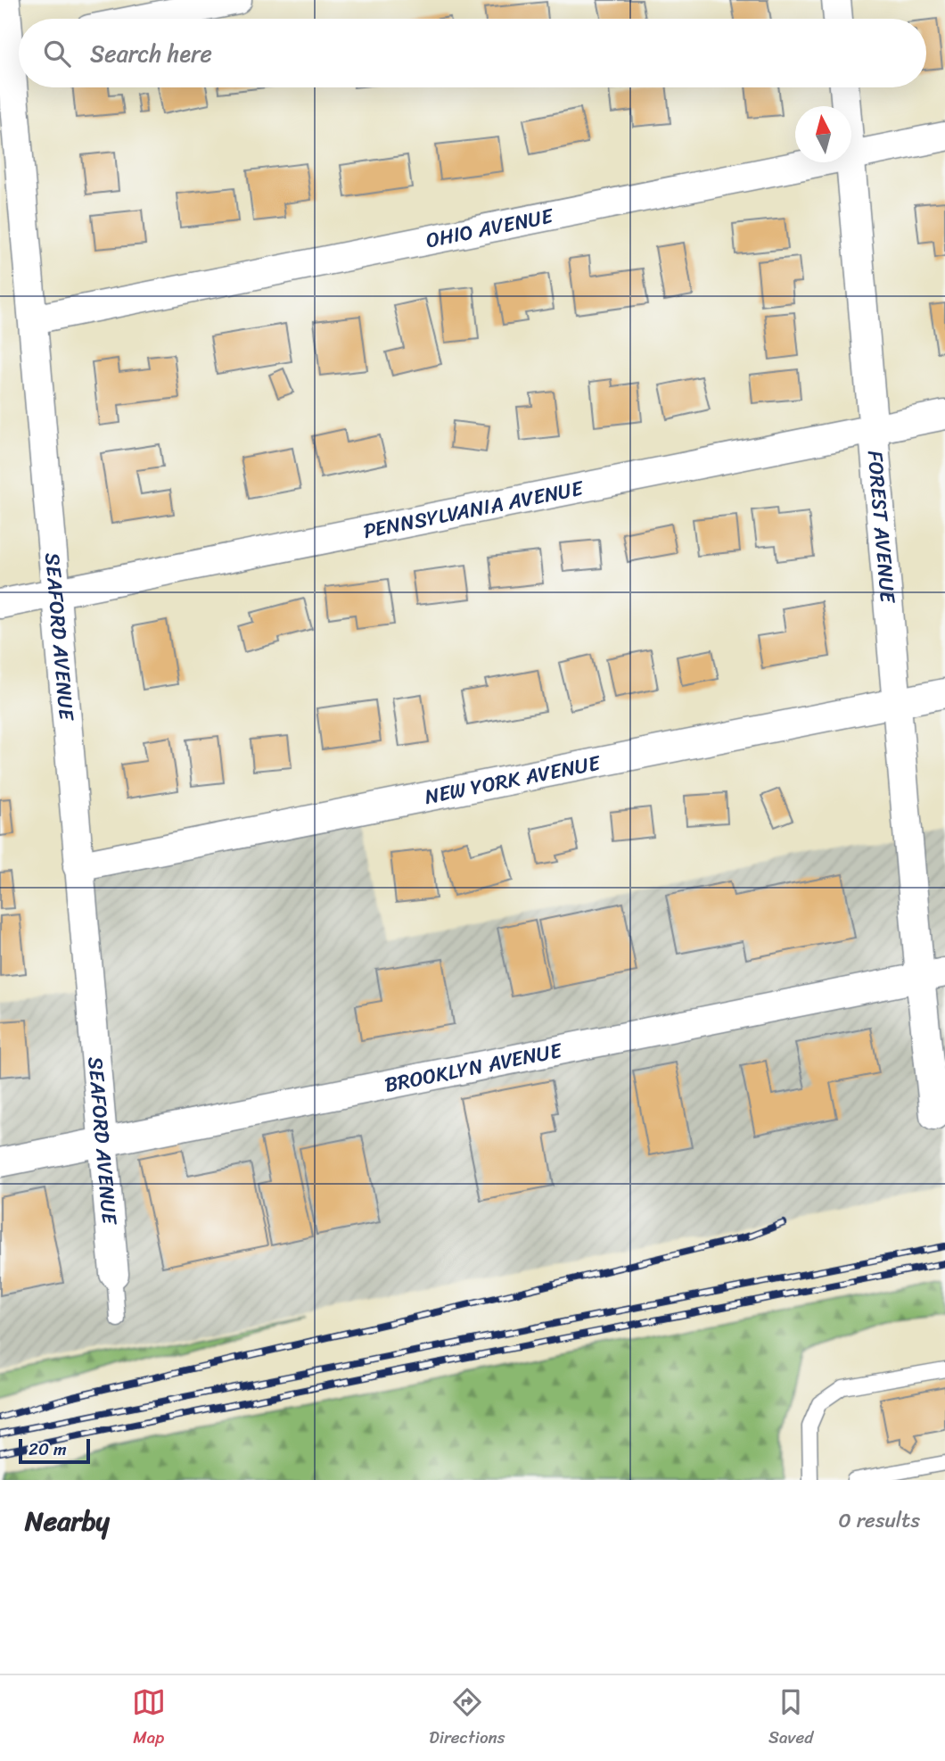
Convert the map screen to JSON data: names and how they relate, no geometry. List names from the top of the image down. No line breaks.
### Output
{"streets":{"street":["OHIO AVENUE","PENNSYLVANIA AVENUE","FOREST AVENUE","SEAFORD AVENUE","NEW YORK AVENUE","BROOKLYN AVENUE"]},"crossings":[["OHIO AVENUE","SEAFORD AVENUE"],["PENNSYLVANIA AVENUE","FOREST AVENUE"],["PENNSYLVANIA AVENUE","SEAFORD AVENUE"],["FOREST AVENUE","NEW YORK AVENUE"],["FOREST AVENUE","BROOKLYN AVENUE"],["SEAFORD AVENUE","NEW YORK AVENUE"],["SEAFORD AVENUE","BROOKLYN AVENUE"]],"scale_bar":"20 m","north":"top","page":{"search":"Search here","scale":"20 m","heading":["Nearby","0 results"],"nav":["Map","Directions","Saved"]}}
